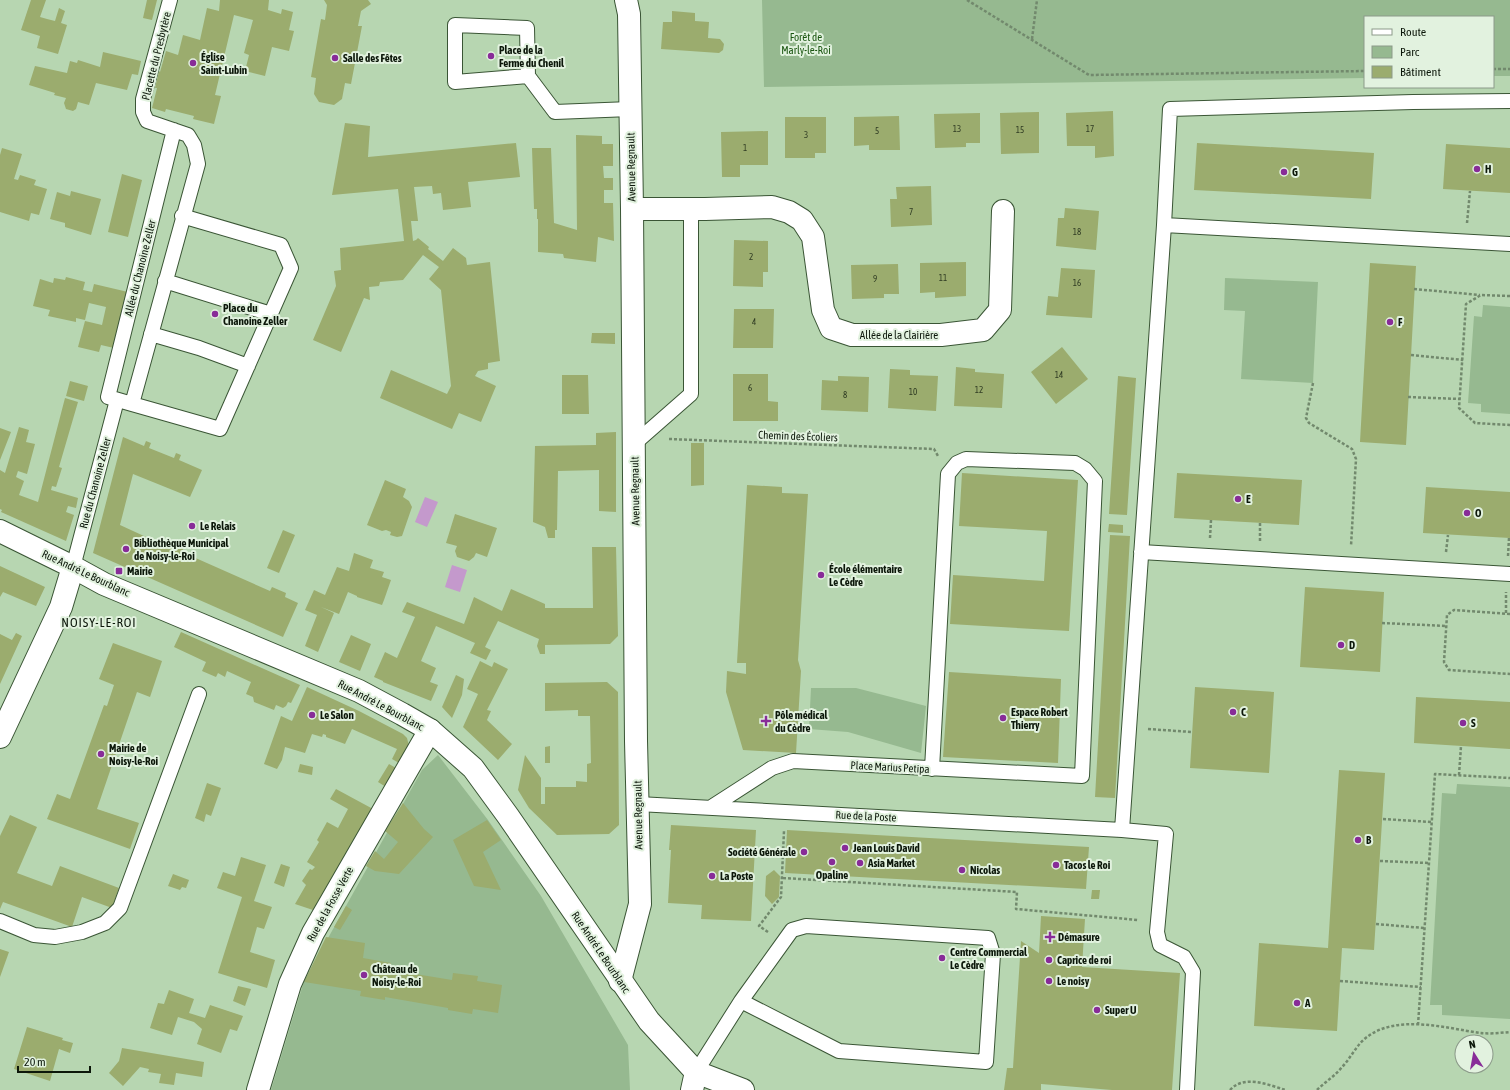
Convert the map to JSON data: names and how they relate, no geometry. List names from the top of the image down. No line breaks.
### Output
{"streets":{"street":["Avenue Regnault","Allée de la Clairière","Rue André Le Bourblanc","Rue de la Fosse Verte"],"lane":["Placette du Presbytère","Allée du Chanoine Zeller","Rue du Chanoine Zeller","Place Marius Petipa","Rue de la Poste"],"path":["Chemin des Écoliers"]},"crossings":[["Placette du Presbytère","Allée du Chanoine Zeller"],["Avenue Regnault","Allée de la Clairière"],["Avenue Regnault","Chemin des Écoliers"],["Avenue Regnault","Rue André Le Bourblanc"],["Avenue Regnault","Rue de la Poste"],["Allée du Chanoine Zeller","Rue du Chanoine Zeller"],["Chemin des Écoliers","Place Marius Petipa"],["Rue du Chanoine Zeller","Rue André Le Bourblanc"],["Rue André Le Bourblanc","Rue de la Fosse Verte"],["Place Marius Petipa","Rue de la Poste"]],"districts":["NOISY-LE-ROI"],"parks":["Forêt de Marly-le-Roi"],"places":{"other":["Place de la Ferme du Chenil","Salle des Fêtes","Église Saint-Lubin","H","G","Place du Chanoine Zeller","F","E","O","Le Relais","Bibliothèque Municipal de Noisy-le-Roi","École élémentaire Le Cèdre","D","C","Le Salon","Espace Robert Thierry","S","Mairie de Noisy-le-Roi","B","Jean Louis David","Société Générale","Opaline","Asia Market","Tacos le Roi","Nicolas","La Poste","Centre Commercial Le Cèdre","Caprice de roi","Château de Noisy-le-Roi","Le noisy","A","Super U"],"transit":["Mairie"],"health":["Pôle médical du Cèdre","Démasure"]},"house_numbers":["13","17","15","5","3","1","7","18","2","11","9","16","4","14","6","12","10","8"],"legend":["Route","Parc","Bâtiment"],"scale_bar":"20 m","north":"top"}
